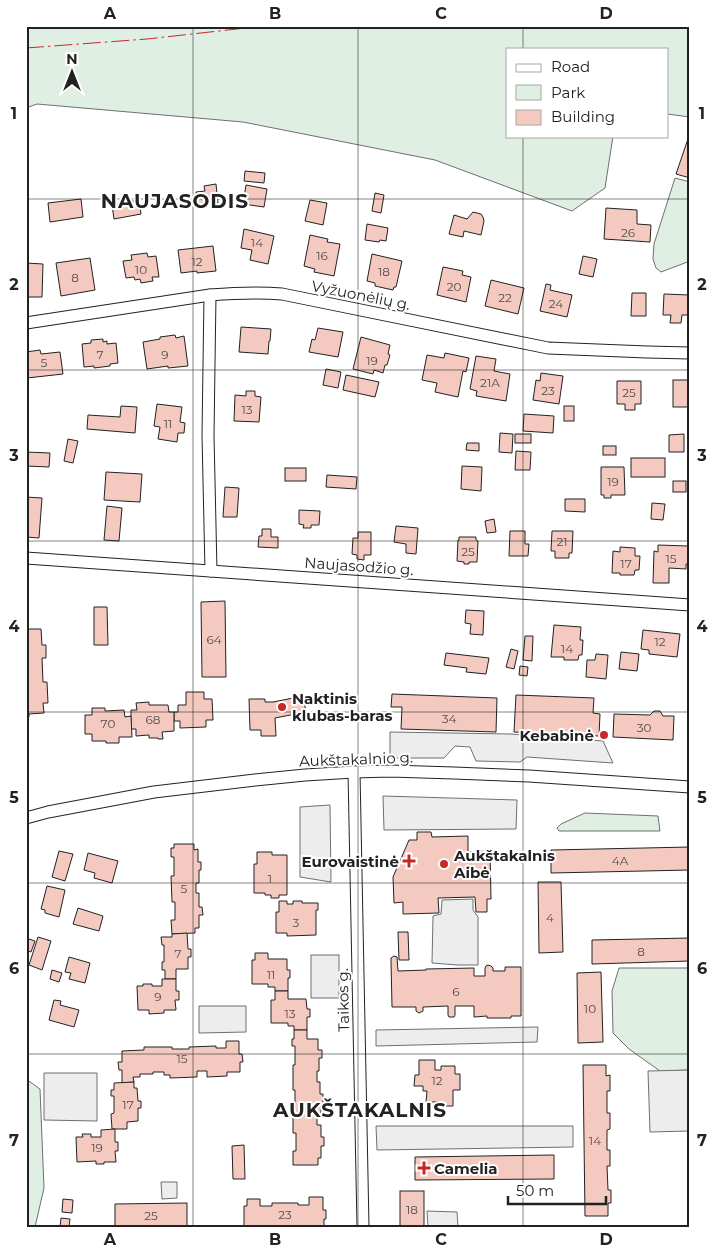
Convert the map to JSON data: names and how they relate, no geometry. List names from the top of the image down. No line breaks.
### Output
{"streets":{"street":["Vyžuonėlių g.","Naujasodžio g.","Aukštakalnio g.","Taikos g."]},"crossings":[["Aukštakalnio g.","Taikos g."]],"districts":["NAUJASODIS","AUKŠTAKALNIS"],"places":{"other":["Naktinis klubas-baras","Kebabinė","Aukštakalnis Aibė"],"health":["Eurovaistinė","Camelia"]},"house_numbers":["26","14","16","12","10","18","8","20","22","24","7","9","19","5","21A","23","25","13","11","19","21","25","15","17","64","12","14","34","68","70","30","4A","1","5","4","3","8","7","11","6","9","10","13","15","12","17","14","19","18","23","25"],"legend":["Road","Park","Building"],"scale_bar":"50 m","north":"top","grid":{"columns":["A","B","C","D"],"rows":["1","2","3","4","5","6","7"]}}
